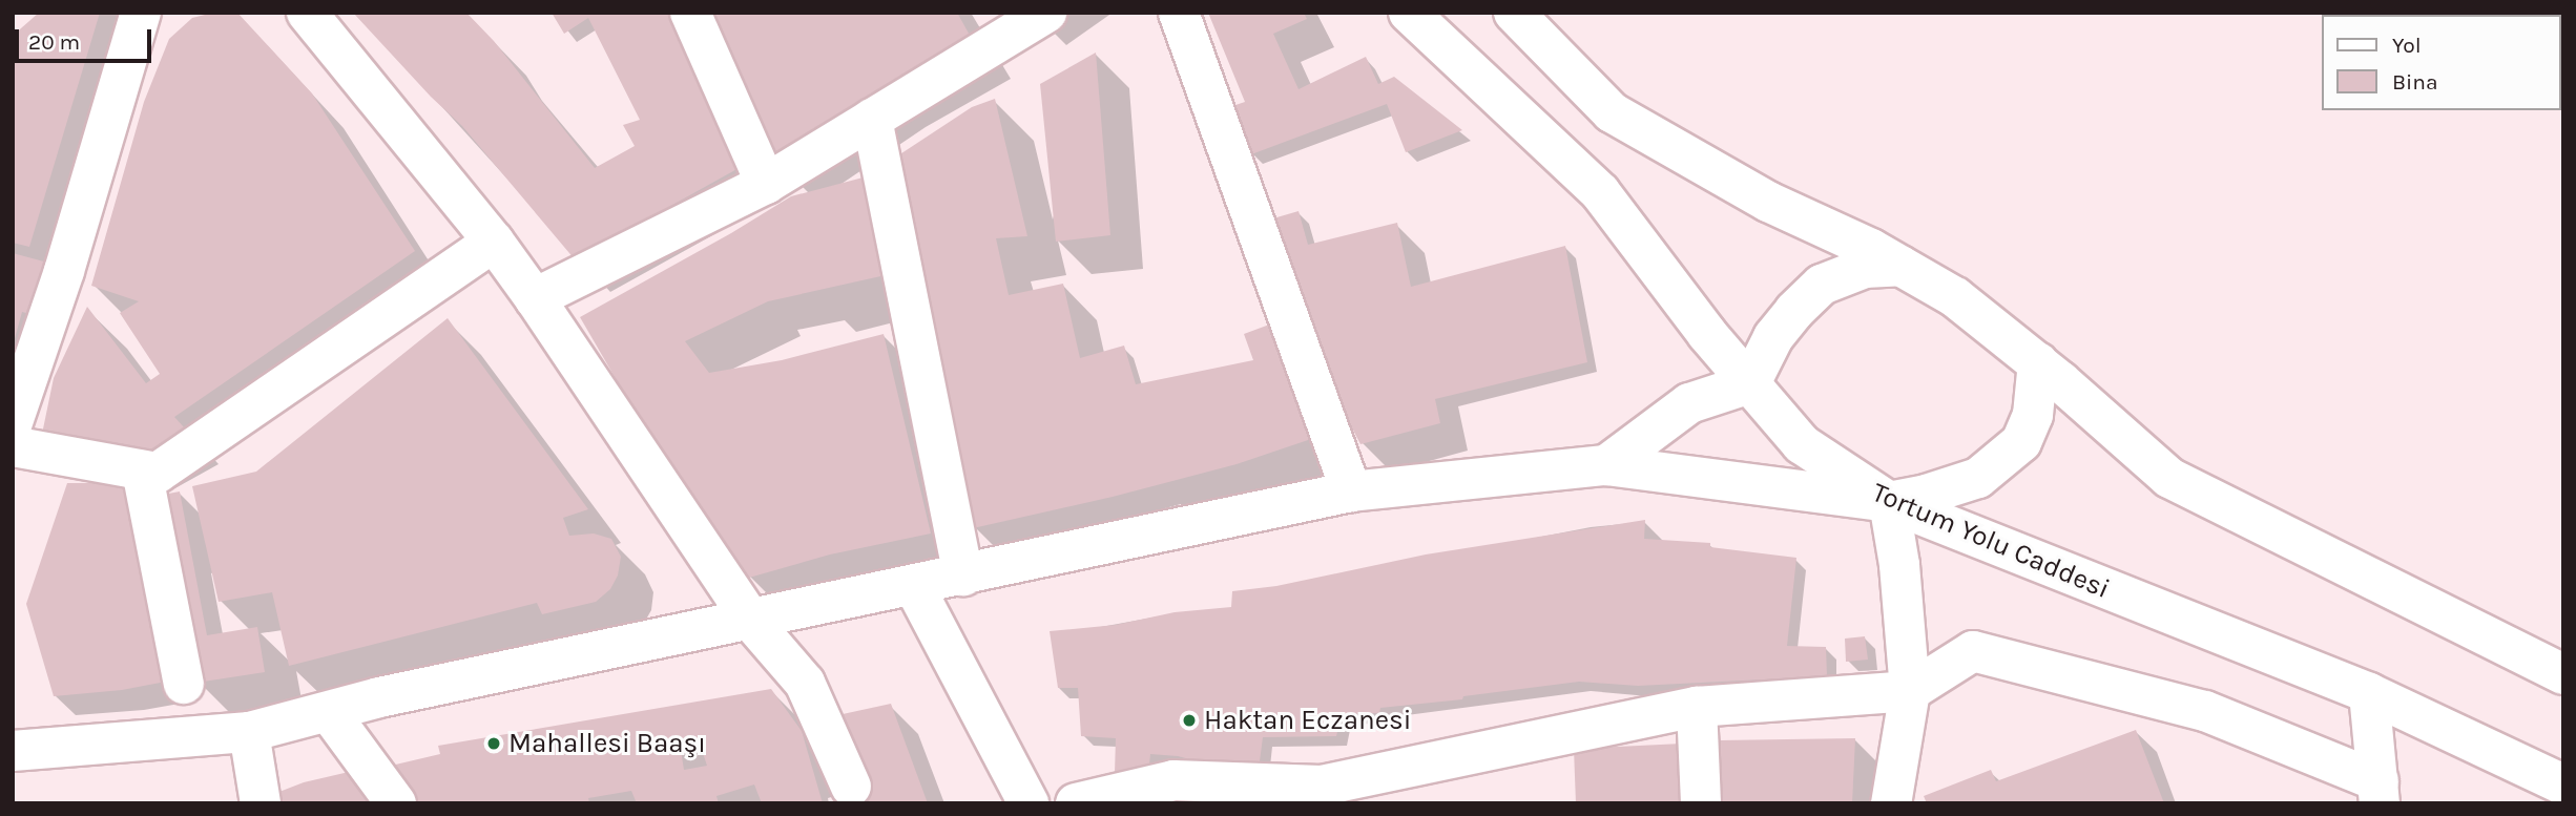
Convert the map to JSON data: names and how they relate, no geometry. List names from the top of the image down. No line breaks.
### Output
{"streets":{"main road":["Tortum Yolu Caddesi"]},"places":["Haktan Eczanesi","Mahallesi Baaşı"],"legend":["Yol","Bina"],"scale_bar":"20 m"}
